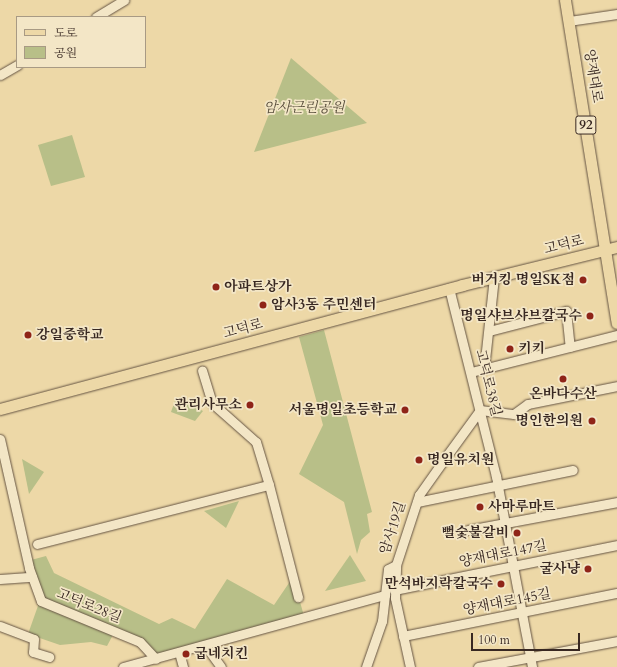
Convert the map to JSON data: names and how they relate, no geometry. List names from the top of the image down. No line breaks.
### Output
{"streets":{"main road":["양재대로","92","고덕로"],"street":["고덕로38길","암사19길","양재대로147길","양재대로145길","고덕로28길"]},"crossings":[["양재대로","고덕로"],["고덕로","고덕로38길"],["고덕로38길","암사19길"],["고덕로38길","양재대로147길"],["고덕로38길","양재대로145길"]],"parks":["암사근린공원"],"places":["버거킹 명일SK점","아파트상가","암사3동 주민센터","명일샤브샤브칼국수","강일중학교","키키","온바다수산","관리사무소","서울명일초등학교","명인한의원","명일유치원","사마루마트","뻘숯불갈비","굴사냥","만석바지락칼국수","굽네치킨"],"legend":["도로","공원"],"scale_bar":"100 m"}
